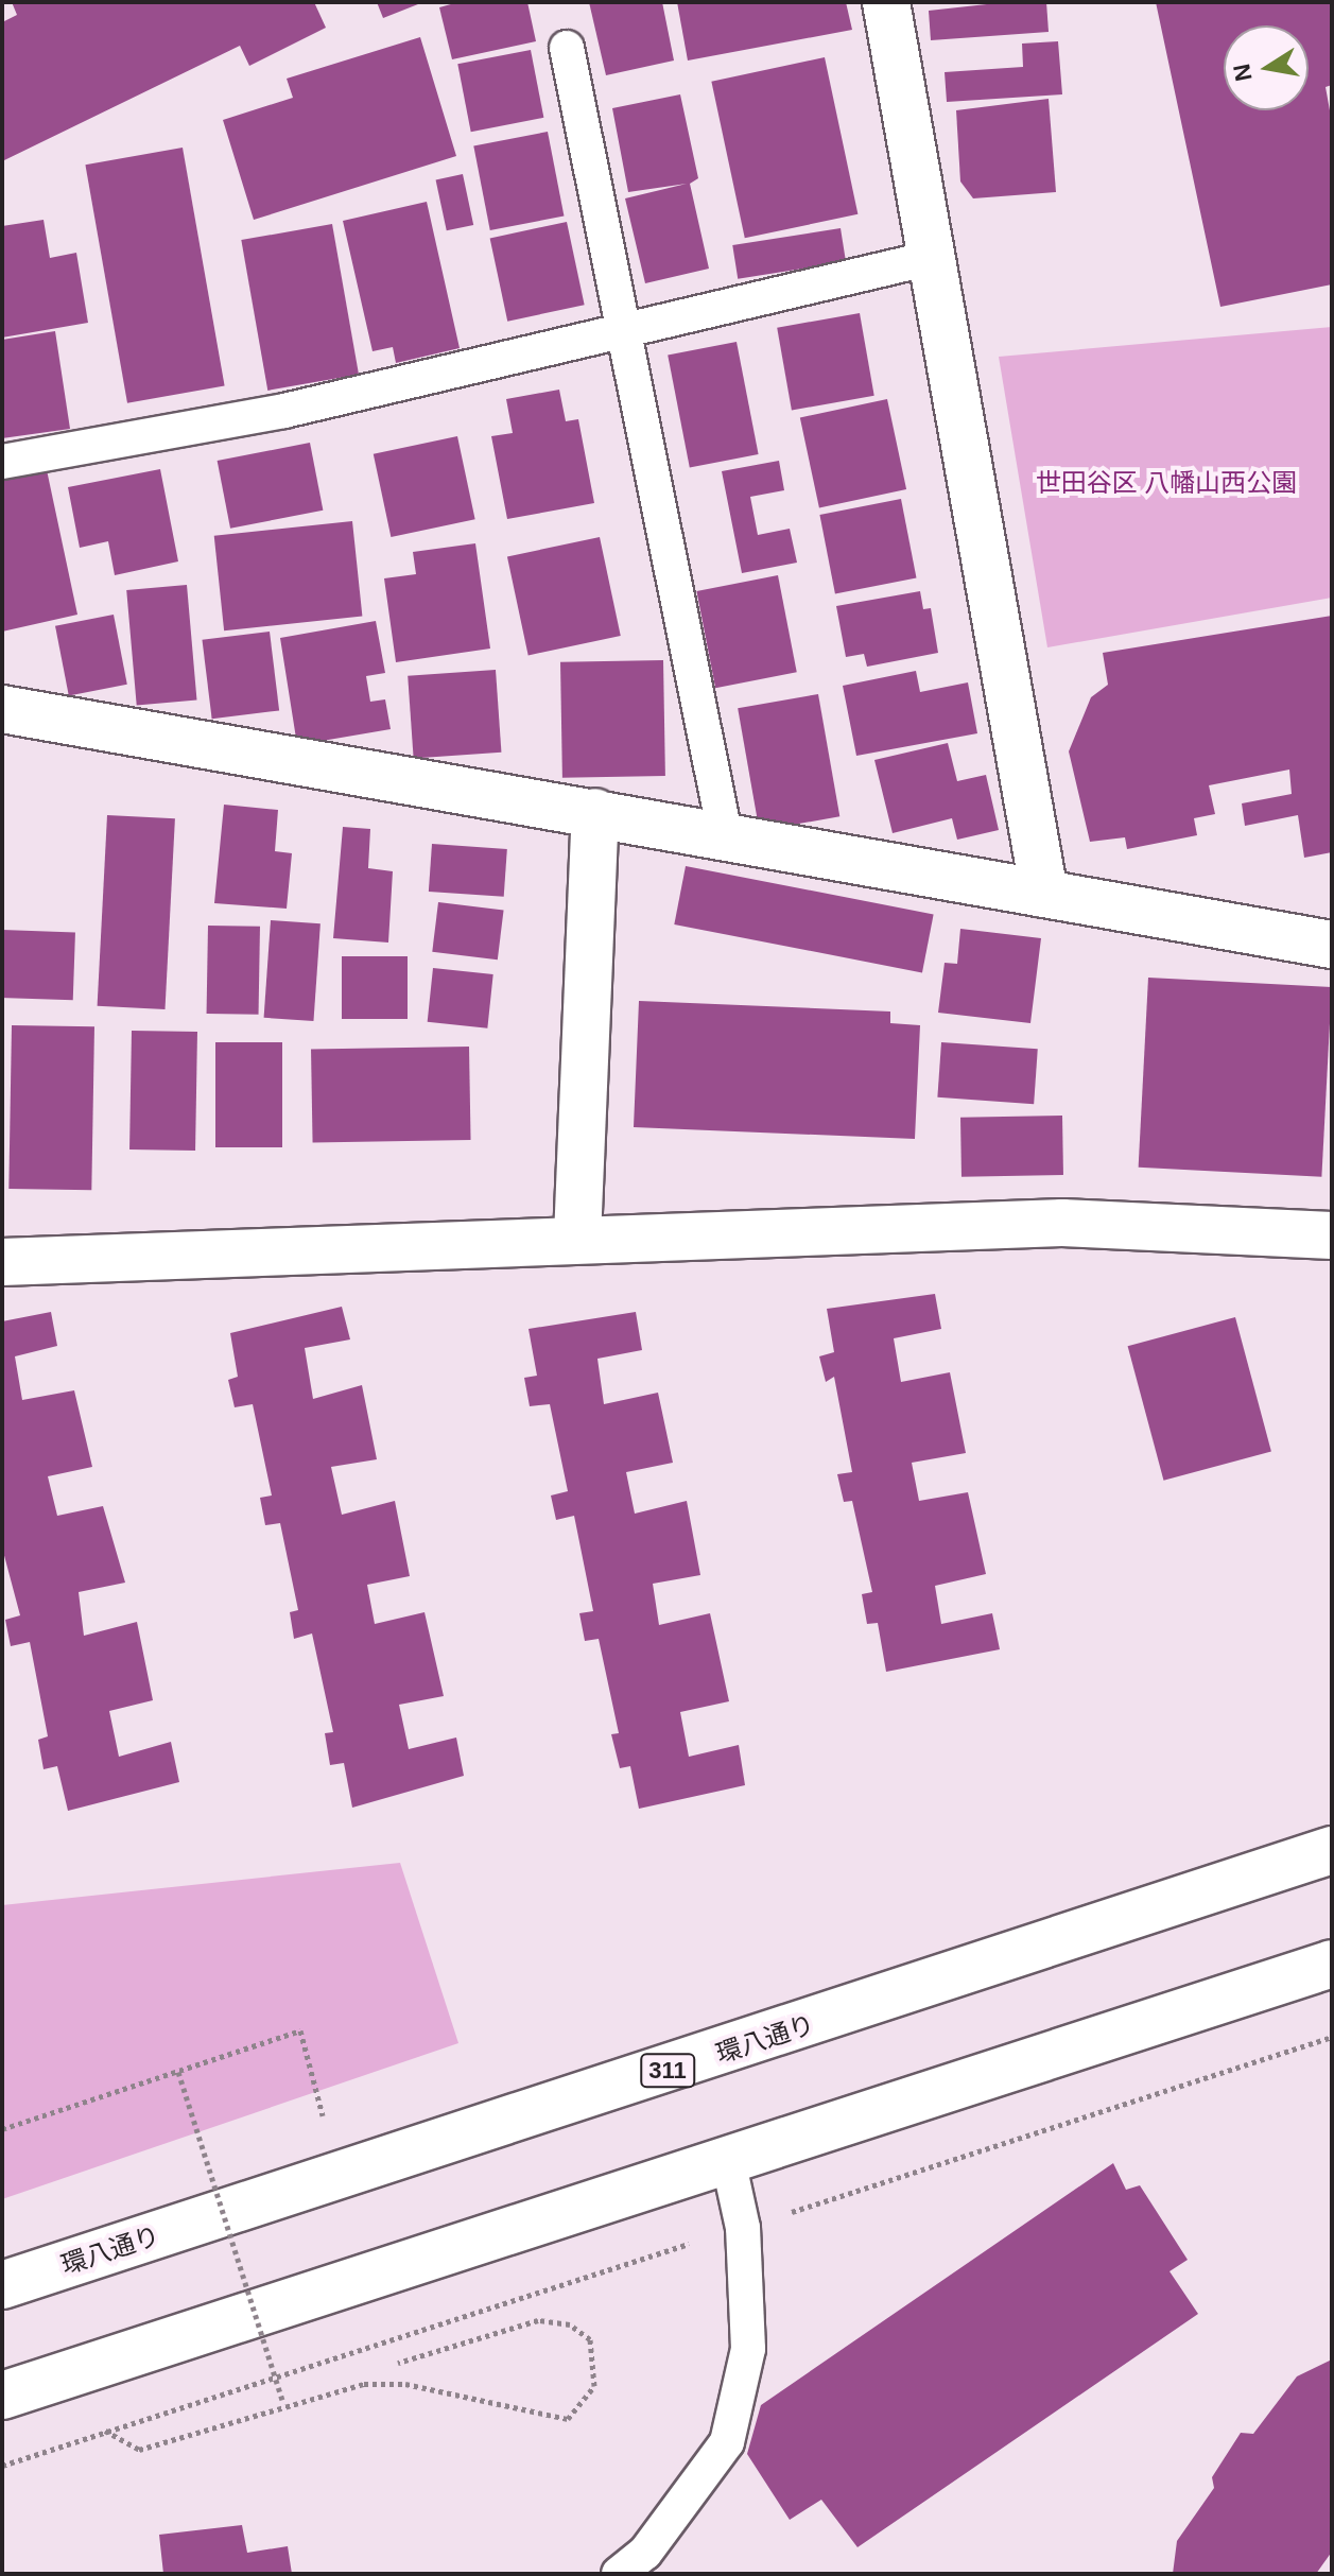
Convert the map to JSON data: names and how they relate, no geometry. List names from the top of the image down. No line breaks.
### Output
{"streets":{"street":["環八通り","311"]},"parks":["世田谷区 八幡山西公園"],"north":"left"}
